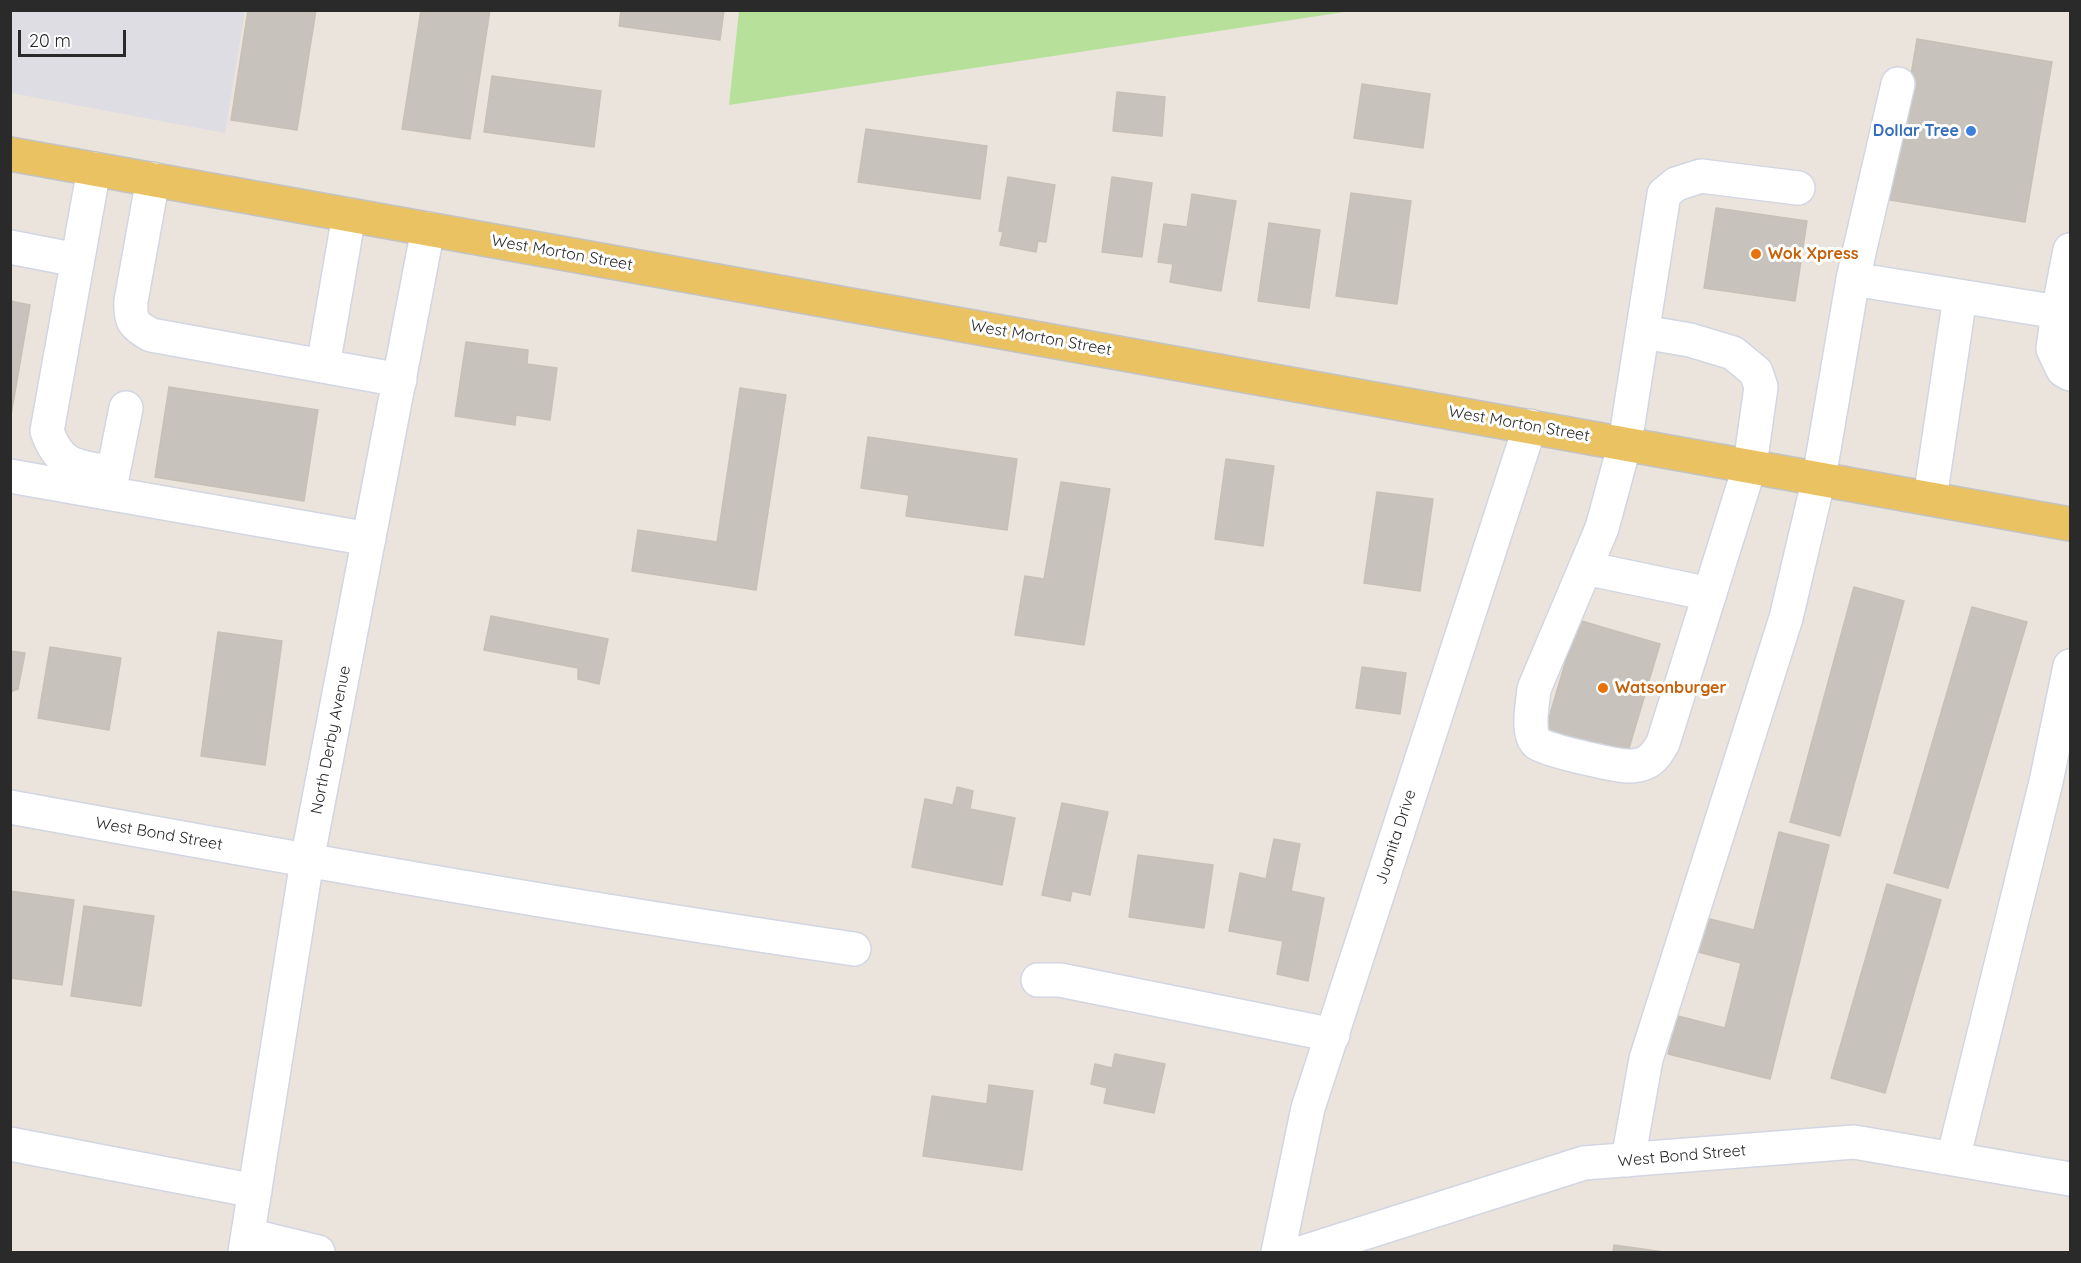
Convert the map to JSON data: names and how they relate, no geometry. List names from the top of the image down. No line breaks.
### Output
{"streets":{"main road":["West Morton Street"],"street":["North Derby Avenue","West Bond Street","Juanita Drive"]},"crossings":[["West Morton Street","North Derby Avenue"],["West Morton Street","Juanita Drive"],["North Derby Avenue","West Bond Street"]],"places":["Dollar Tree","Wok Xpress","Watsonburger"],"scale_bar":"20 m"}
